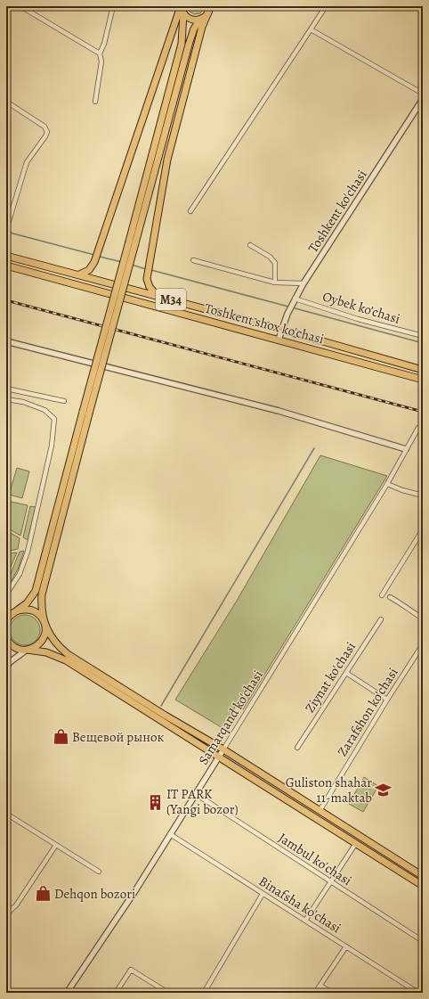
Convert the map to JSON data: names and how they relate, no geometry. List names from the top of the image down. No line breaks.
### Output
{"streets":{"main road":["M34","Toshkent shox ko'chasi"],"street":["Toshkent ko'chasi","Oybek ko’chasi","Ziynat ko'chasi","Zarafshon ko'chasi","Samarqand ko'chasi","Jambul ko'chasi","Binafsha ko'chasi"]},"crossings":[["Toshkent ko'chasi","M34"],["Toshkent ko'chasi","Oybek ko’chasi"],["Toshkent ko'chasi","Toshkent shox ko'chasi"],["M34","Toshkent shox ko'chasi"],["Samarqand ko'chasi","Jambul ko'chasi"],["Samarqand ko'chasi","Binafsha ko'chasi"]],"places":{"shop":["Вещевой рынок","Dehqon bozori"],"school or university":["Guliston shahar 11-maktab"],"building":["IT PARK (Yangi bozor)"]}}
